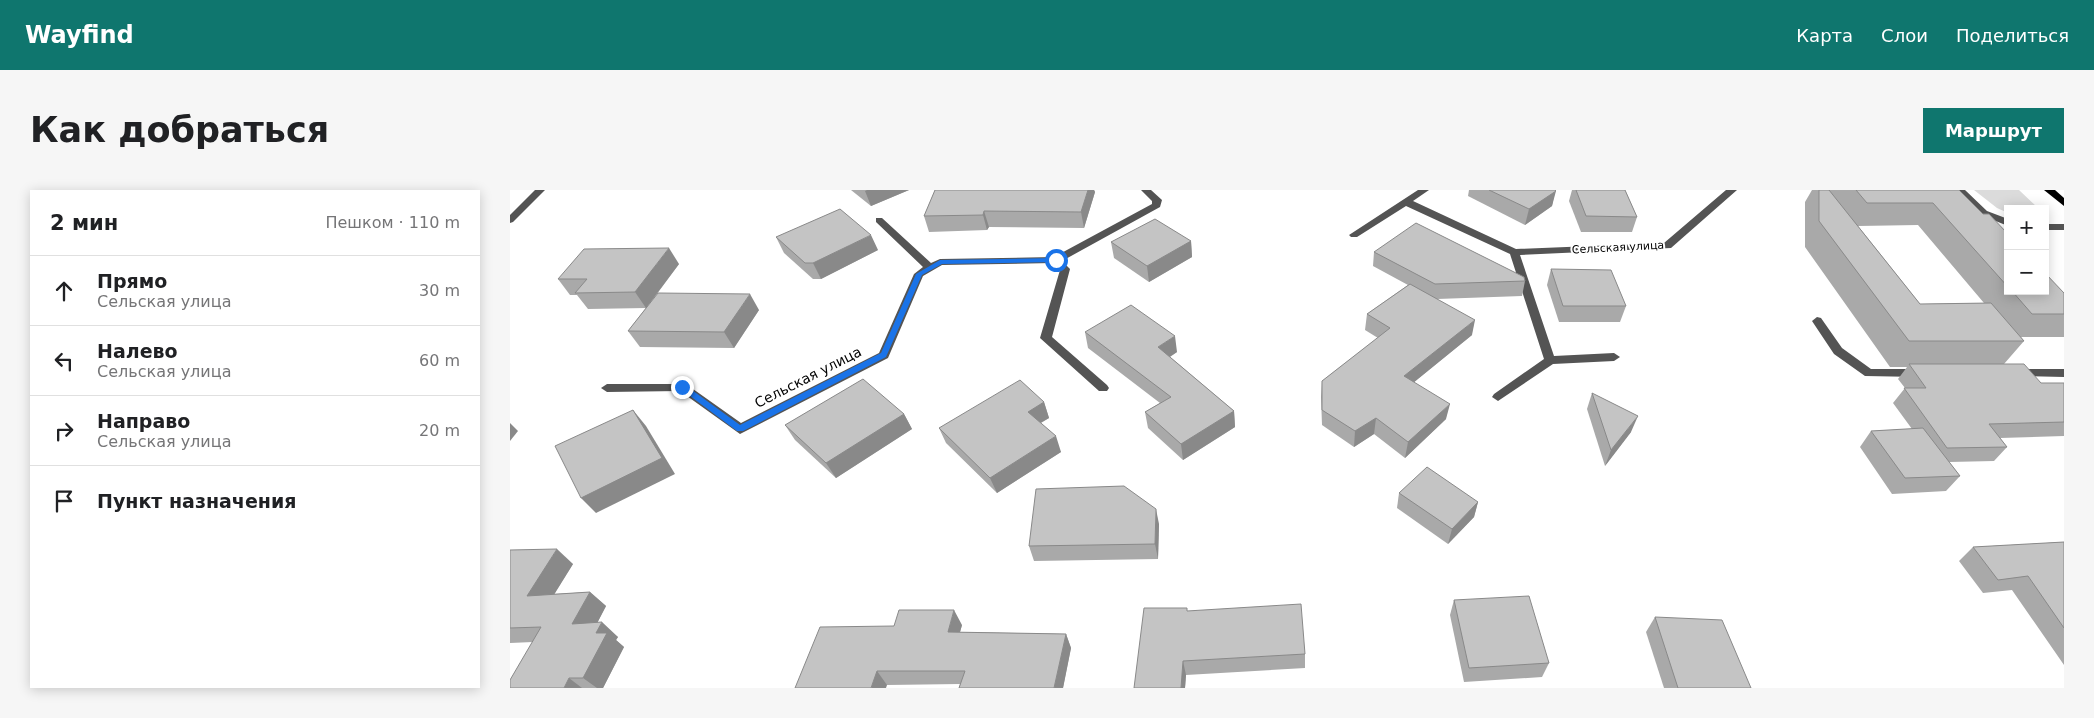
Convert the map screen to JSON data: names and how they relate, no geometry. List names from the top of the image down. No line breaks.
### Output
{"streets":{"street":["Сельская улица"]},"page":{"header":"Wayfind","nav":["Карта","Слои","Поделиться"],"buttons":"Маршрут","title":"Как добраться","heading":["2 мин","Пешком · 110 m"],"map_buttons":["+","−"],"list":[["Прямо","Сельская улица","30 m"],["Налево","Сельская улица","60 m"],["Направо","Сельская улица","20 m"],"Пункт назначения"]}}
